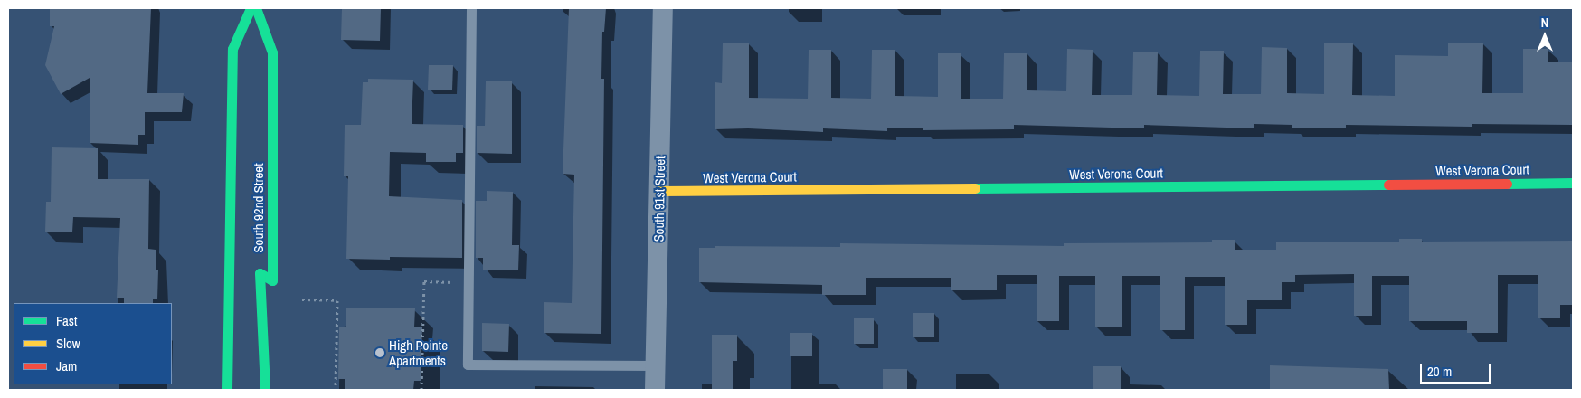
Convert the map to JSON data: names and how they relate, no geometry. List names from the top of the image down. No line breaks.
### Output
{"streets":{"street":["West Verona Court","South 91st Street","South 92nd Street"]},"crossings":[["West Verona Court","South 91st Street"]],"places":["High Pointe Apartments"],"legend":["Fast","Slow","Jam"],"scale_bar":"20 m","north":"top"}
